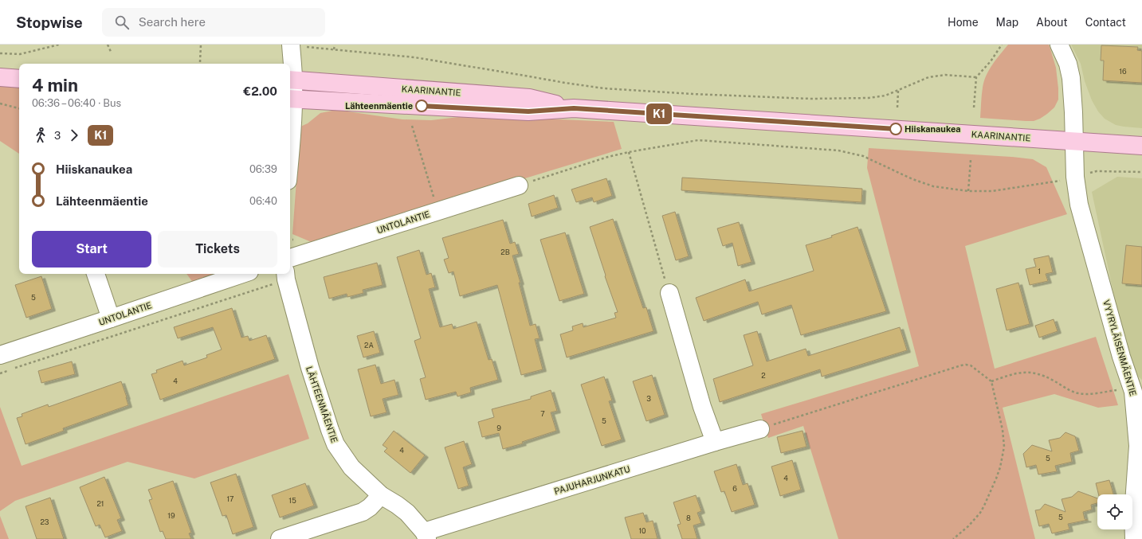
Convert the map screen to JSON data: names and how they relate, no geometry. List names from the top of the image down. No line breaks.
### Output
{"streets":{"main road":["KAARINANTIE"],"street":["UNTOLANTIE","VYYRYLÄISENMÄENTIE","LÄHTEENMÄENTIE","PAJUHARJUNKATU"]},"crossings":[["KAARINANTIE","VYYRYLÄISENMÄENTIE"],["LÄHTEENMÄENTIE","PAJUHARJUNKATU"]],"places":["Lähteenmäentie","Hiiskanaukea"],"lines":["bus line K1"],"house_numbers":["16","2B","1","5","2A","2","4","3","7","5","9","4","5","4","6","17","15","21","19","5","8","23","10"],"page":{"header":"Stopwise","search":"Search here","nav":["Home","Map","About","Contact"],"on_map":"K1","heading":["4 min","06:36 – 06:40 · Bus","€2.00"],"legs":["3","K1"],"list":[{"name":"Hiiskanaukea","value":"06:39"},{"name":"Lähteenmäentie","value":"06:40"}],"buttons":["Start","Tickets"]}}
